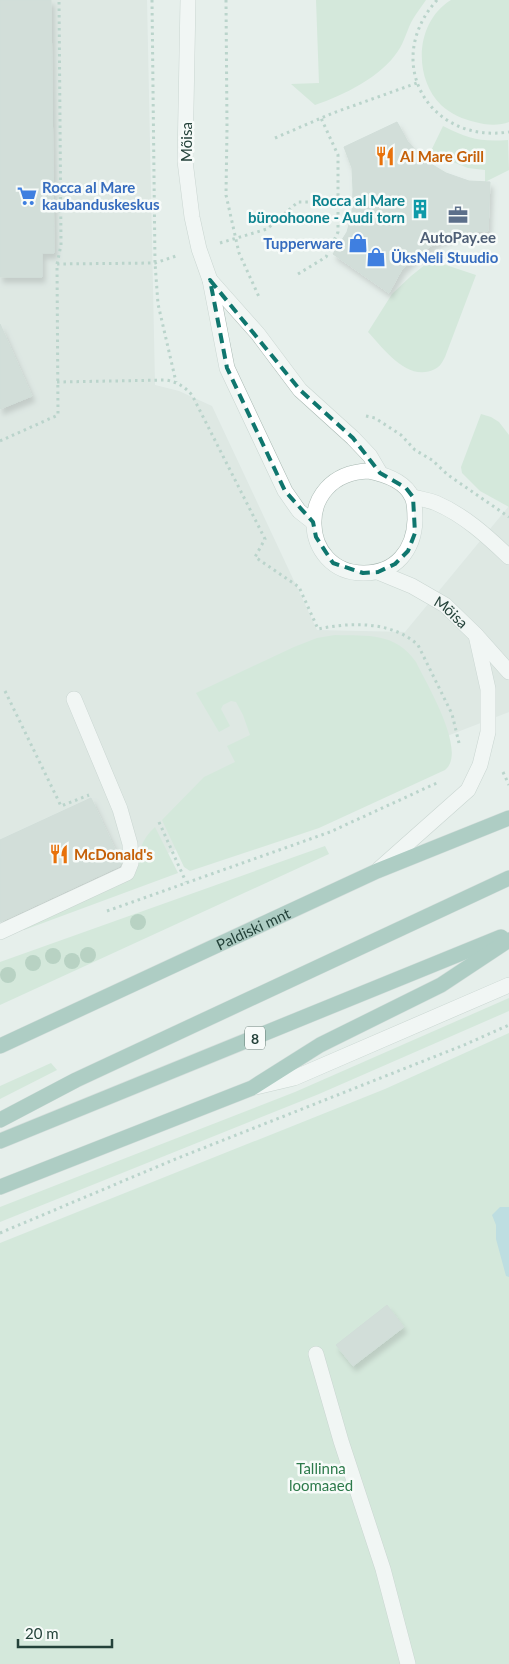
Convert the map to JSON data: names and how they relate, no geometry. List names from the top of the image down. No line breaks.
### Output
{"streets":{"main road":["Paldiski mnt","8"],"street":["Mõisa"]},"parks":["Tallinna loomaaed"],"places":{"restaurant":["Al Mare Grill","McDonald's"],"supermarket":["Rocca al Mare kaubanduskeskus"],"building":["Rocca al Mare büroohoone - Audi torn"],"office":["AutoPay.ee"],"shop":["Tupperware","ÜksNeli Stuudio"]},"scale_bar":"20 m"}
